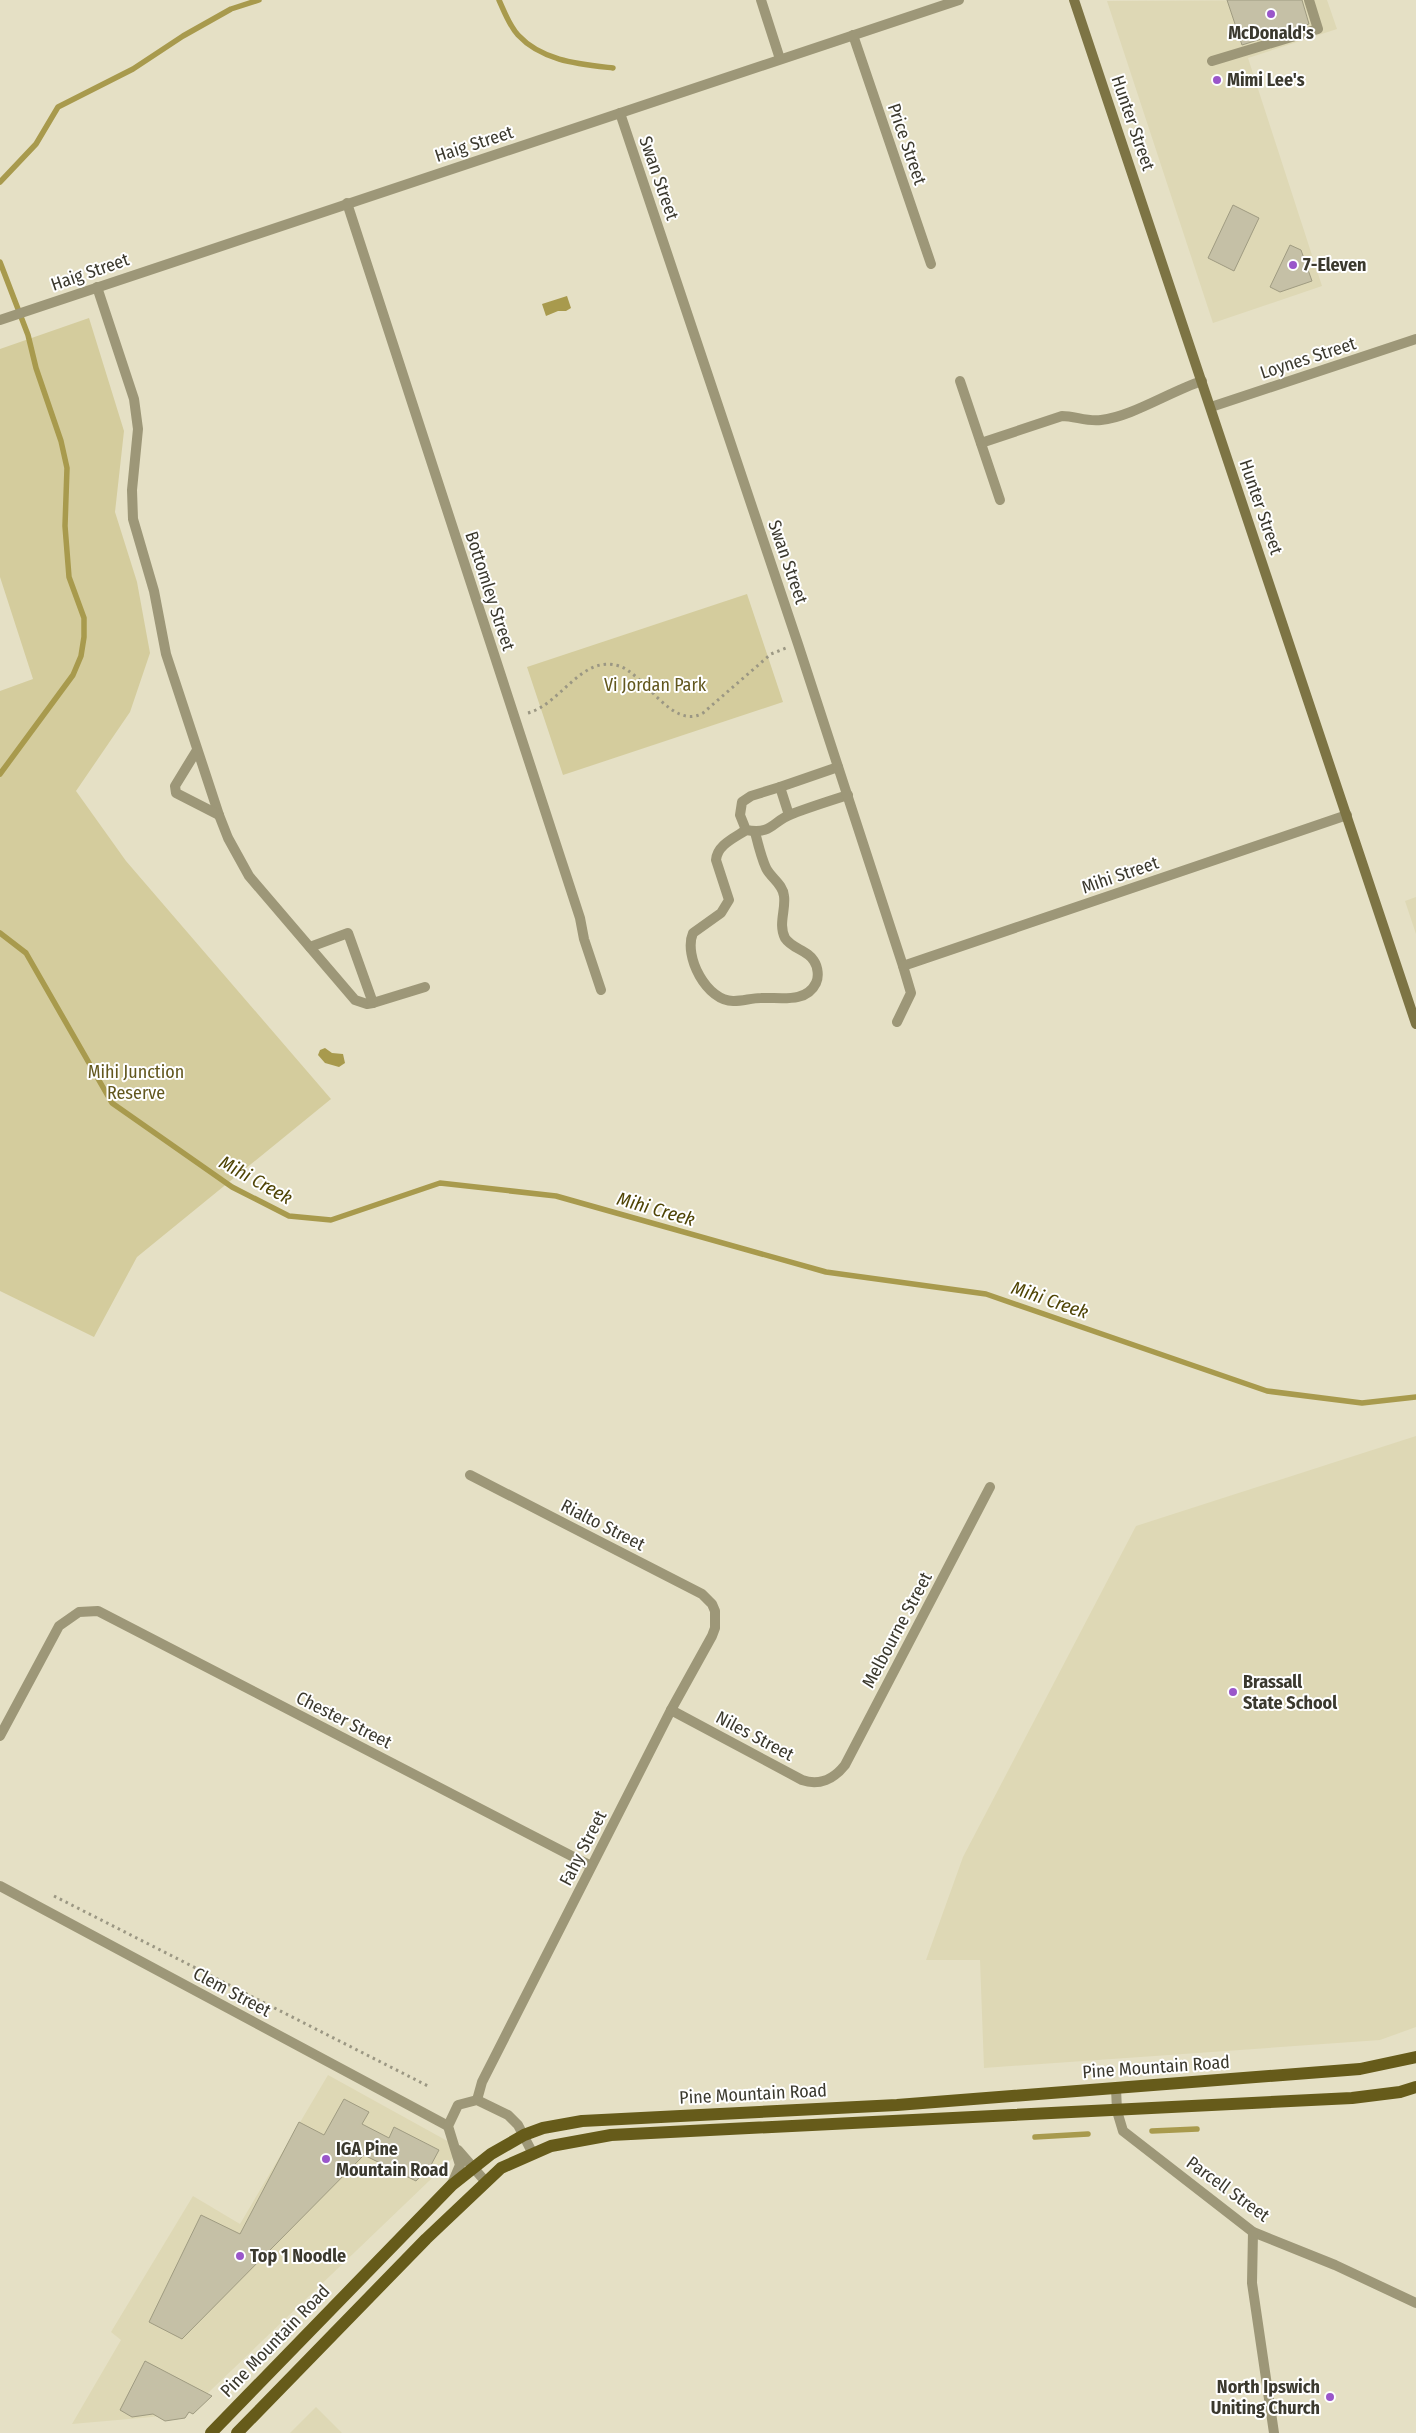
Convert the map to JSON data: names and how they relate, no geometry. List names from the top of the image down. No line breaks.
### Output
{"streets":{"main road":["Hunter Street","Pine Mountain Road"],"street":["Haig Street","Price Street","Swan Street","Loynes Street","Bottomley Street","Mihi Street","Rialto Street","Melbourne Street","Chester Street","Niles Street","Fahy Street","Clem Street","Parcell Street"]},"crossings":[["Hunter Street","Loynes Street"],["Hunter Street","Mihi Street"],["Haig Street","Price Street"],["Haig Street","Swan Street"],["Haig Street","Bottomley Street"],["Swan Street","Mihi Street"],["Rialto Street","Fahy Street"],["Melbourne Street","Niles Street"],["Chester Street","Fahy Street"],["Niles Street","Fahy Street"],["Pine Mountain Road","Parcell Street"]],"water":["Mihi Creek"],"parks":["Vi Jordan Park","Mihi Junction Reserve"],"places":["McDonald's","Mimi Lee's","7-Eleven","Brassall State School","IGA Pine Mountain Road","Top 1 Noodle","North Ipswich Uniting Church"]}
